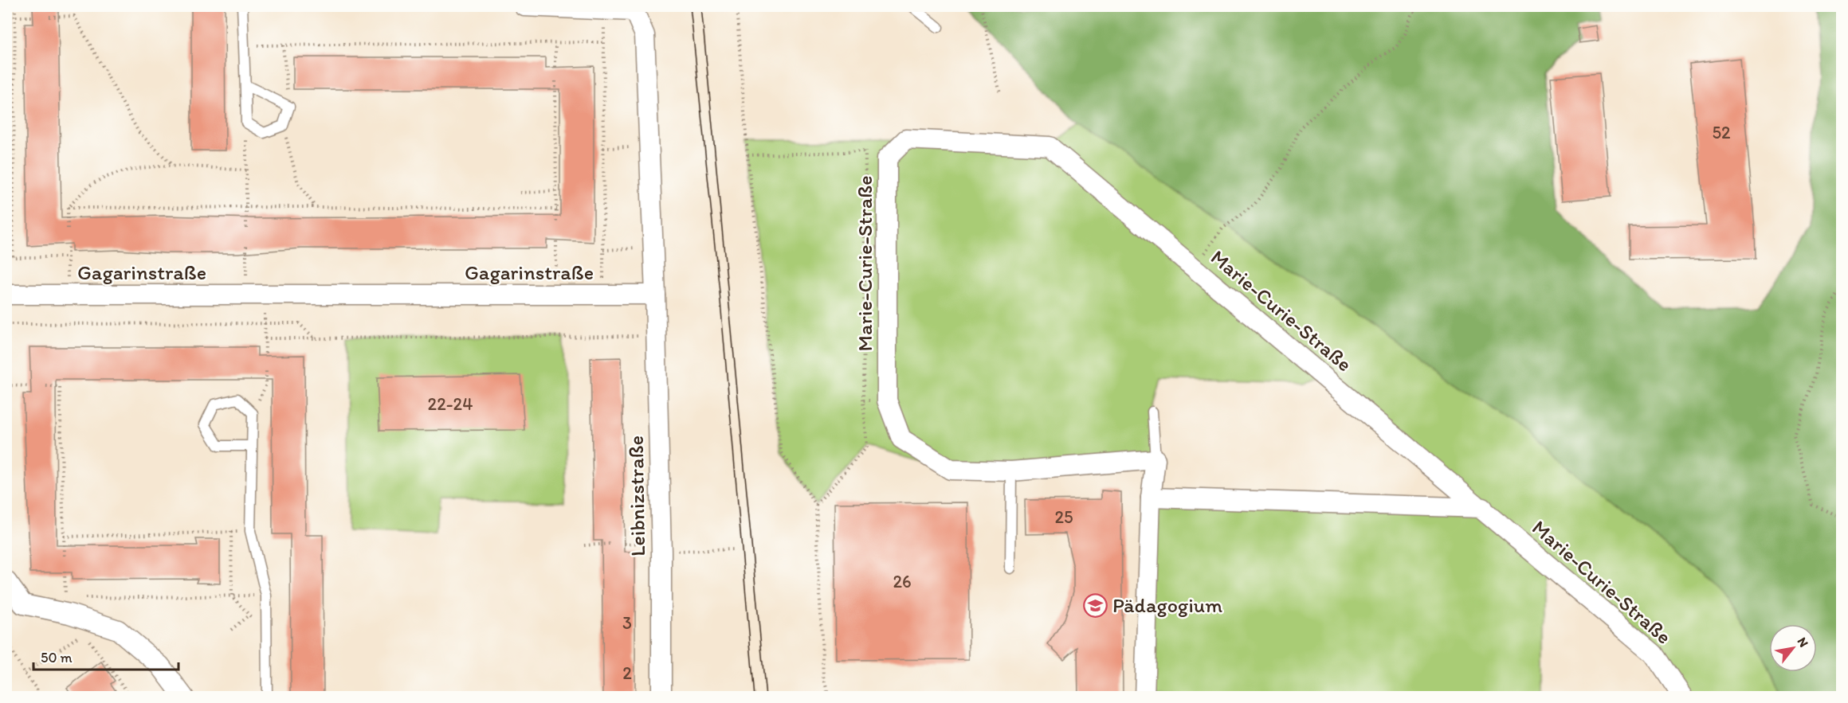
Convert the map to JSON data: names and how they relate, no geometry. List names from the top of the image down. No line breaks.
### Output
{"streets":{"street":["Marie-Curie-Straße","Gagarinstraße","Leibnizstraße"]},"crossings":[["Gagarinstraße","Leibnizstraße"]],"places":{"school or university":["Pädagogium"]},"house_numbers":["52","22-24","25","26","3","2"],"scale_bar":"50 m","north":"top right"}
